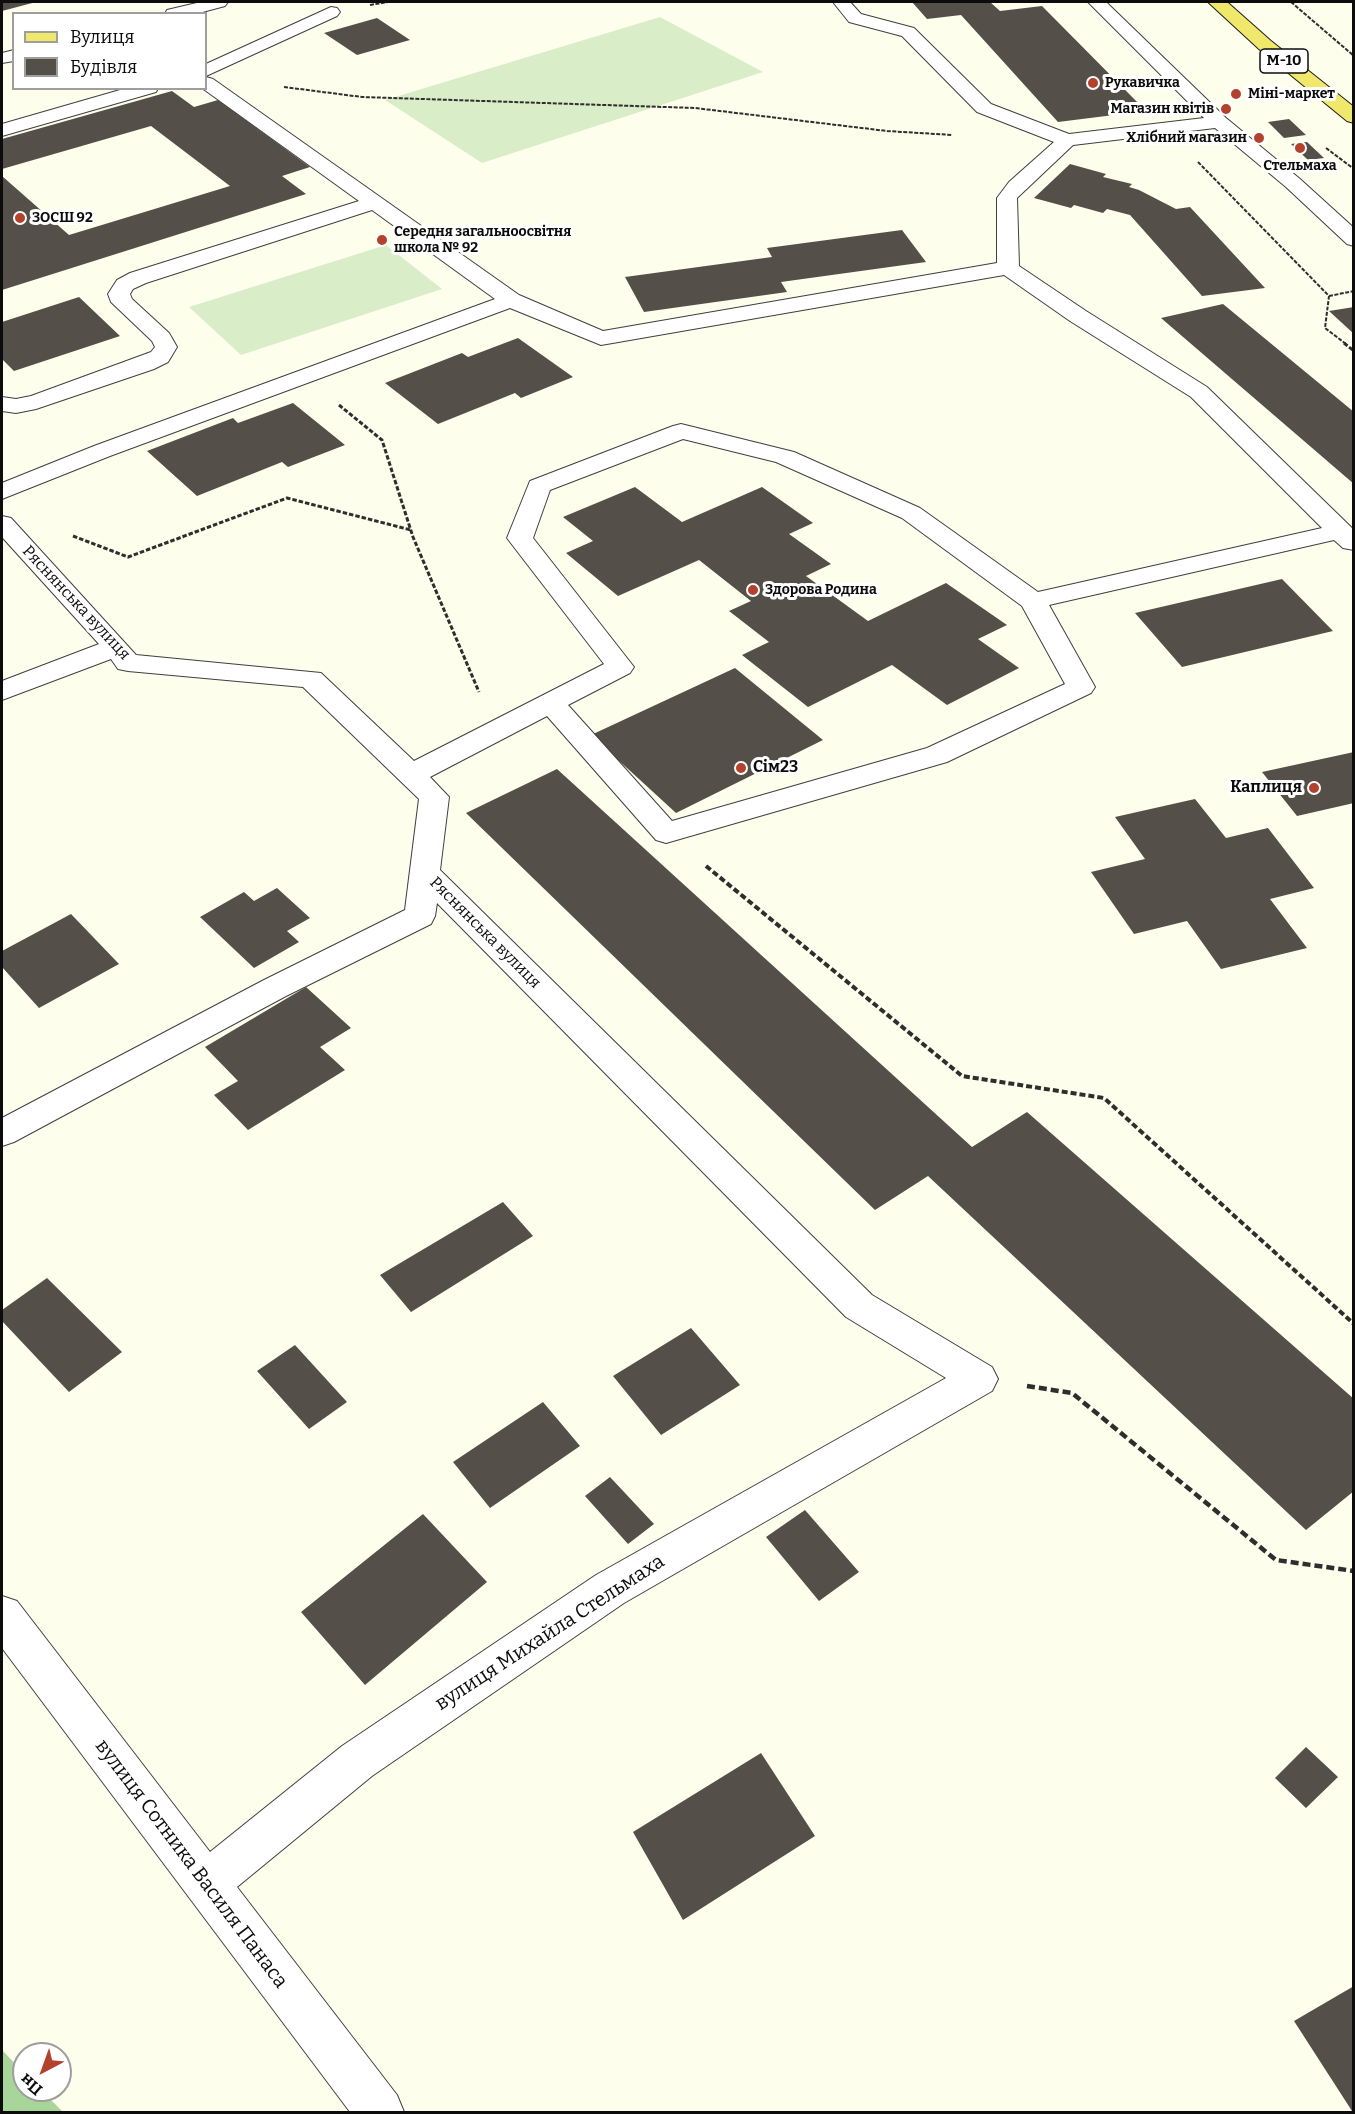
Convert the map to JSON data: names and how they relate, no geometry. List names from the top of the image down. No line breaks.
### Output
{"streets":{"main road":["М-10"],"street":["Ряснянська вулиця","вулиця Михайла Стельмаха","вулиця Сотника Василя Панаса"]},"crossings":[["Ряснянська вулиця","вулиця Михайла Стельмаха"],["вулиця Михайла Стельмаха","вулиця Сотника Василя Панаса"]],"places":["Рукавичка","Міні-маркет","Магазин квітів","Хлібний магазин","Стельмаха","ЗОСШ 92","Середня загальноосвітня школа № 92","Здорова Родина","Сім23","Каплиця"],"legend":["Вулиця","Будівля"],"north":"bottom left"}
